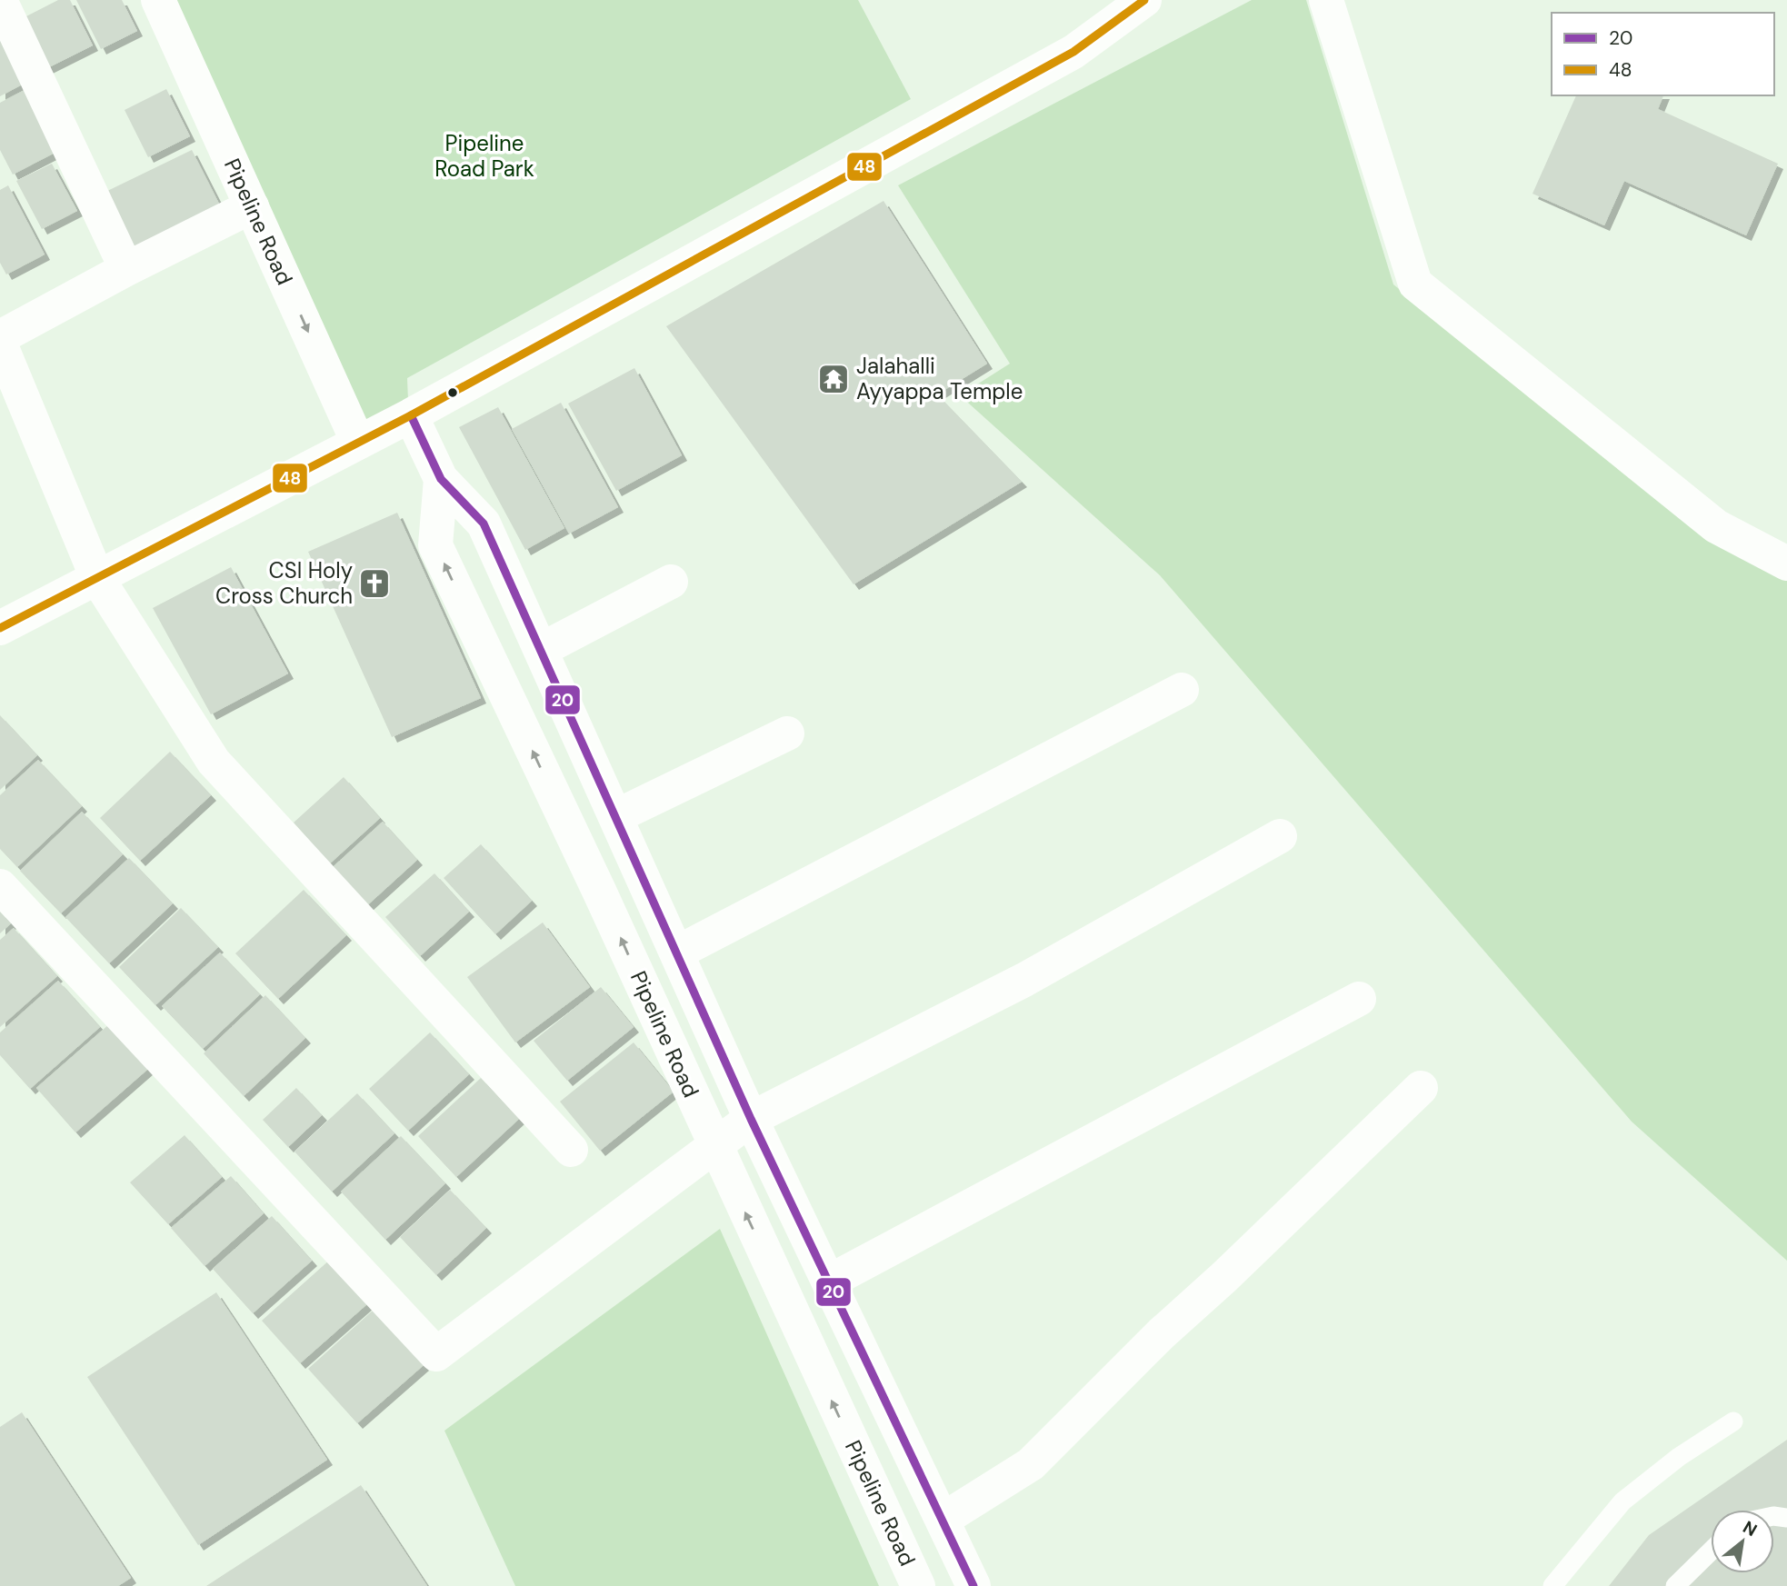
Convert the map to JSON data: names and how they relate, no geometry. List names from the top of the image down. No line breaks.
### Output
{"streets":{"street":["Pipeline Road"]},"parks":["Pipeline Road Park"],"places":{"temple":["Jalahalli Ayyappa Temple"],"church":["CSI Holy Cross Church"]},"lines":["transit line 48","transit line 20"],"legend":["20","48"],"north":"top right"}
